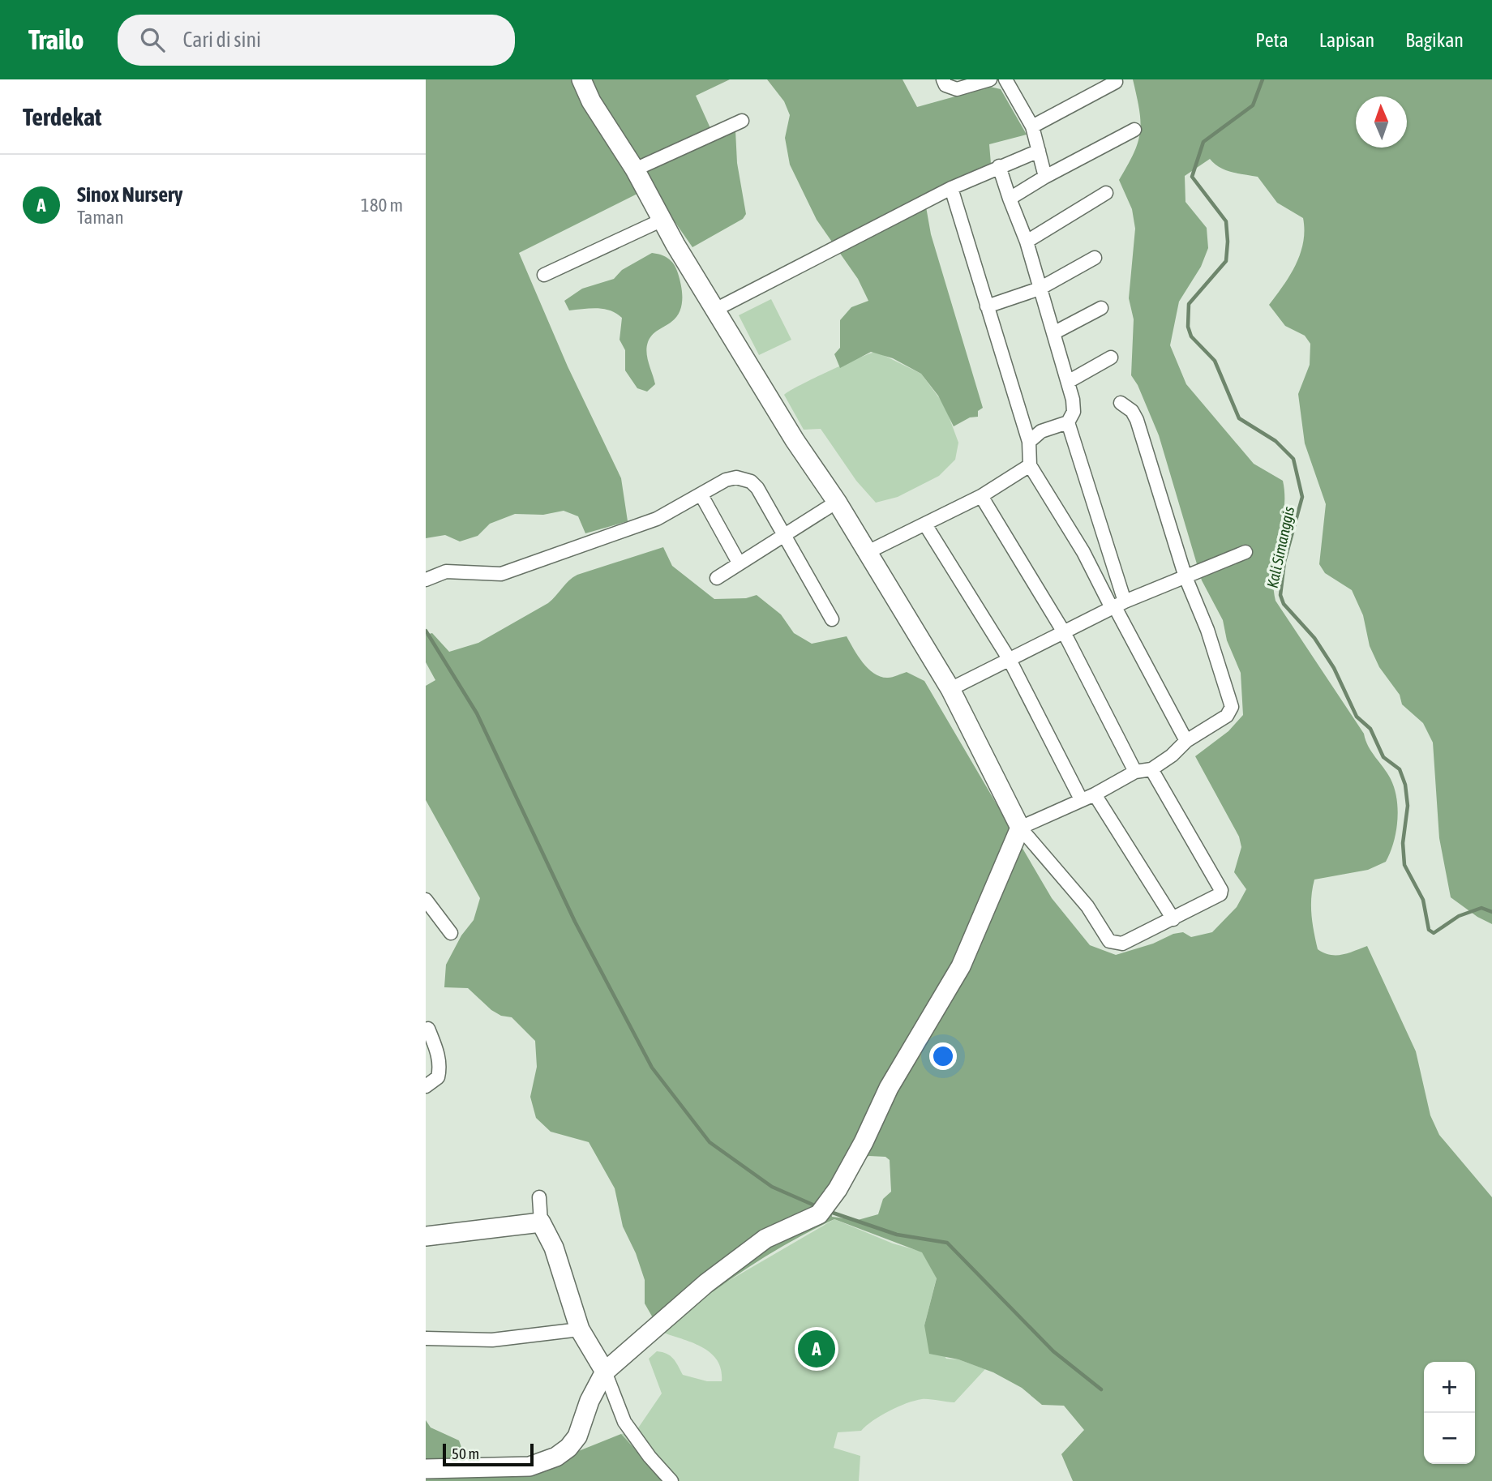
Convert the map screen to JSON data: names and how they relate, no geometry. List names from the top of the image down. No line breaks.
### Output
{"water":["Kali Simanggis"],"scale_bar":"50 m","north":"top","page":{"header":"Trailo","search":"Cari di sini","nav":["Peta","Lapisan","Bagikan"],"heading":"Terdekat","list":[{"mark":"A","name":"Sinox Nursery","note":"Taman","value":"180 m"}],"pins":"A","map_buttons":["+","−"],"scale":"50 m"}}
